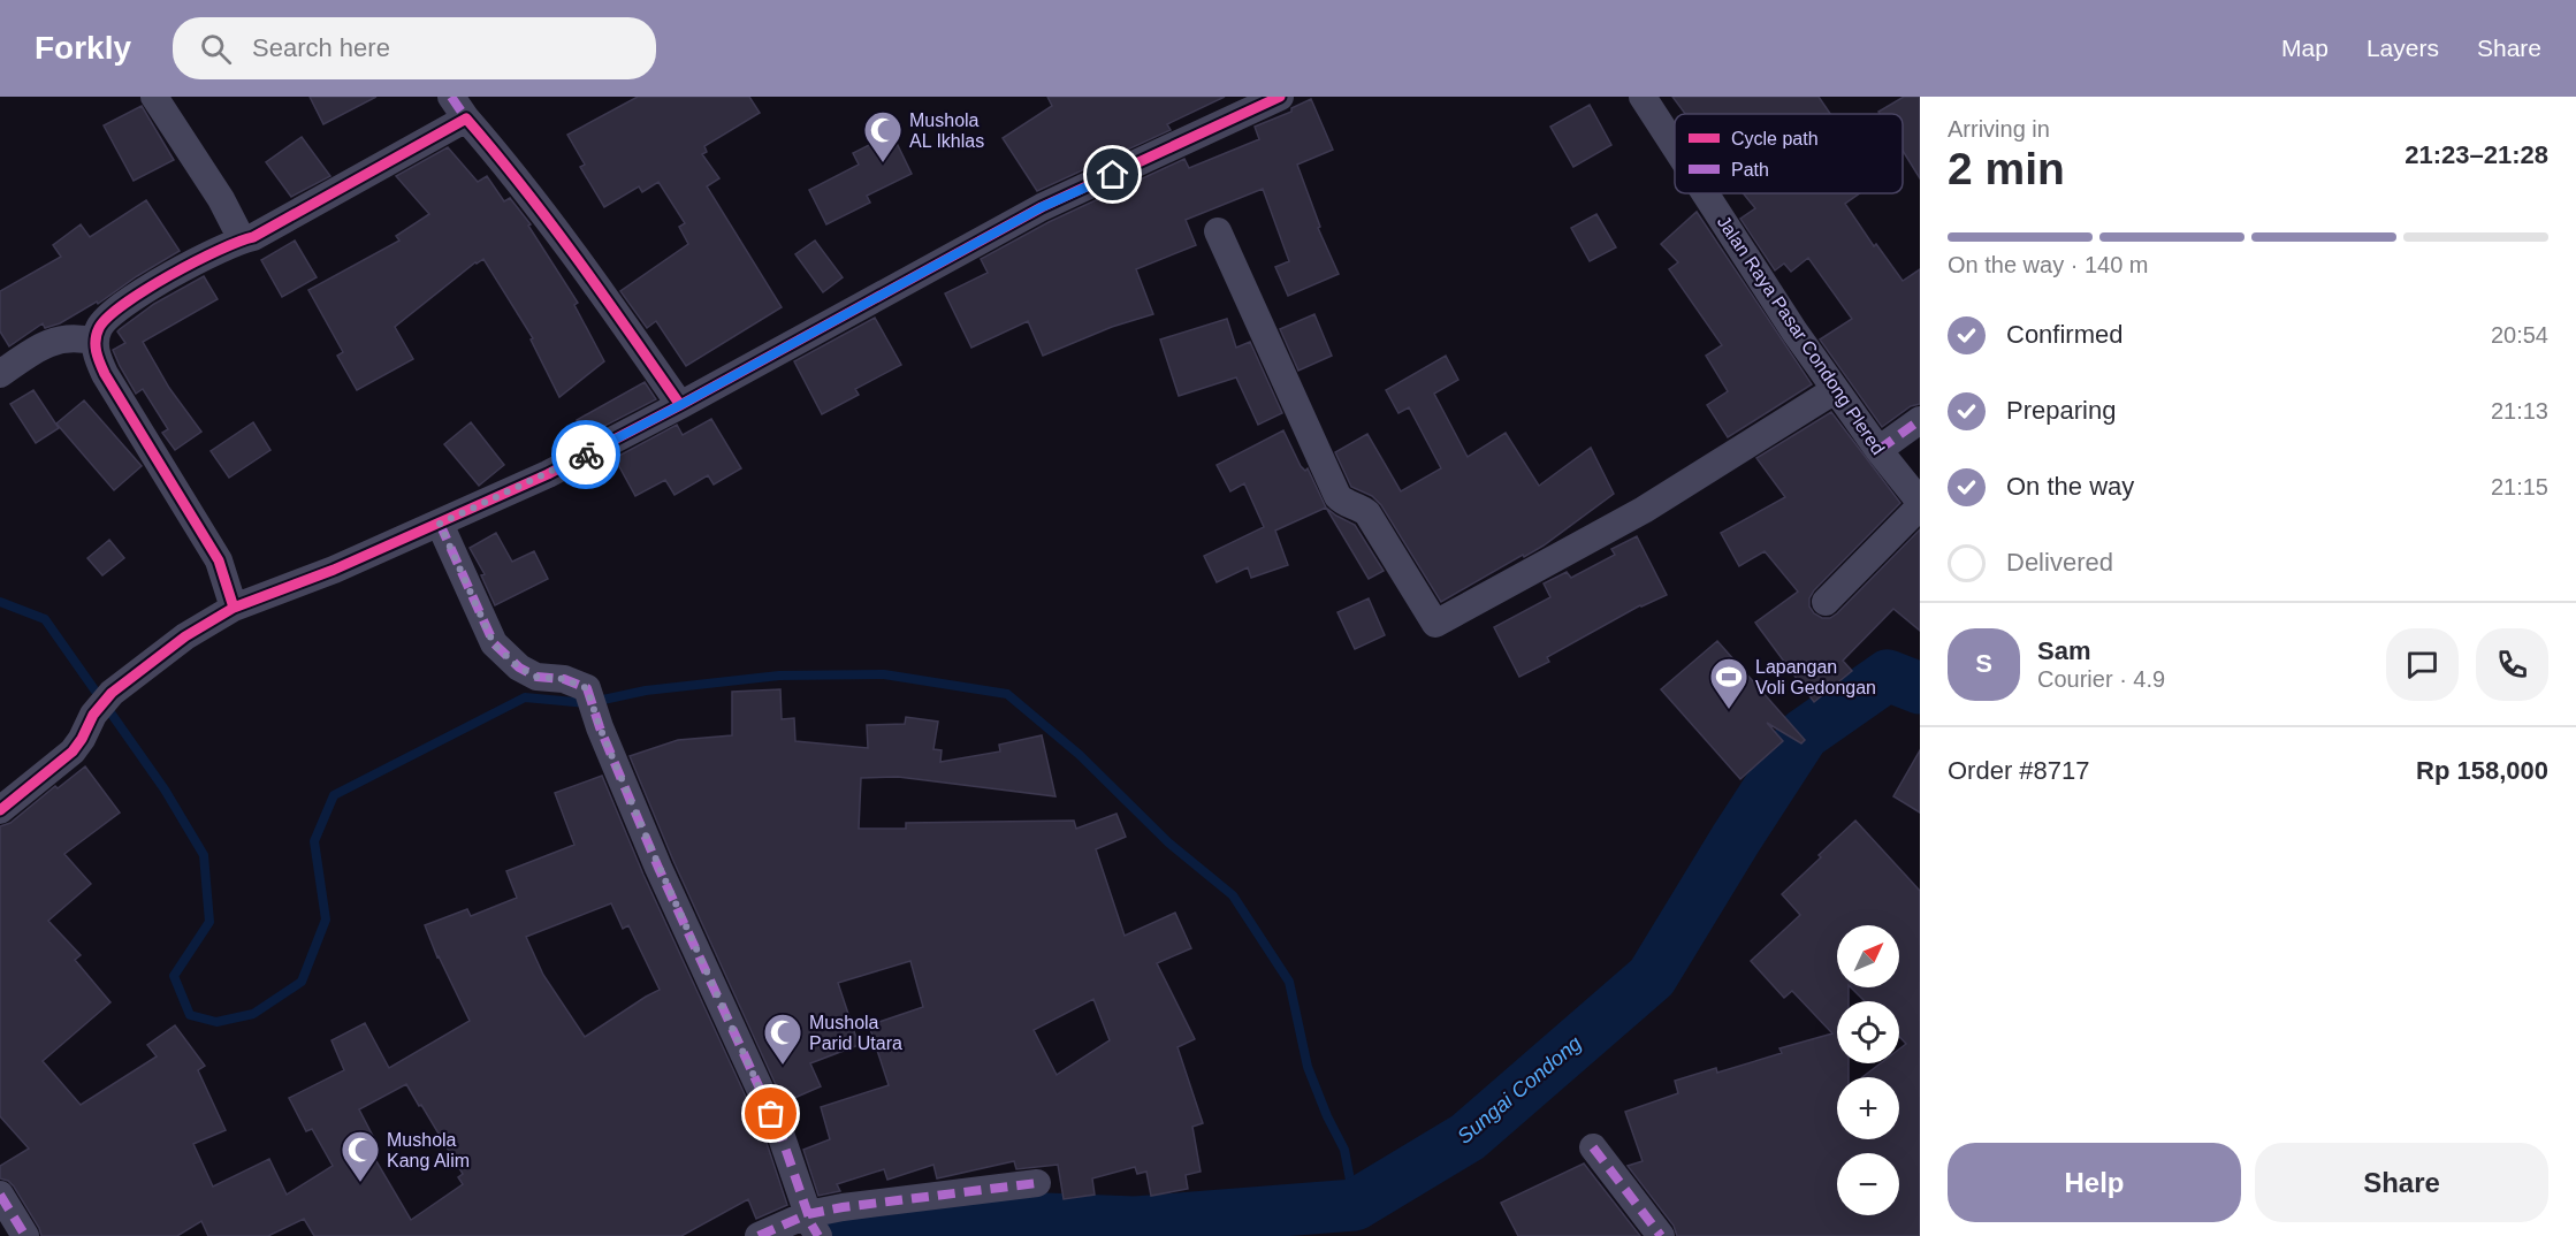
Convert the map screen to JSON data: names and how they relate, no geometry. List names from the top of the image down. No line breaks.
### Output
{"streets":{"street":["Jalan Raya Pasar Condong Plered"]},"water":["Sungai Condong"],"places":{"mosque":["Mushola AL Ikhlas","Mushola Parid Utara","Mushola Kang Alim"],"sports":["Lapangan Voli Gedongan"]},"legend":["Cycle path","Path"],"north":"top right","page":{"header":"Forkly","search":"Search here","nav":["Map","Layers","Share"],"heading":["2 min","Arriving in","21:23–21:28"],"panel":["Sam","Courier · 4.9","Order #8717","Rp 158,000"],"bar":"On the way · 140 m","list":[["Confirmed","20:54"],["Preparing","21:13"],["On the way","21:15"],"Delivered"],"round":"S","map_buttons":["+","−"],"buttons":["Help","Share"]}}
